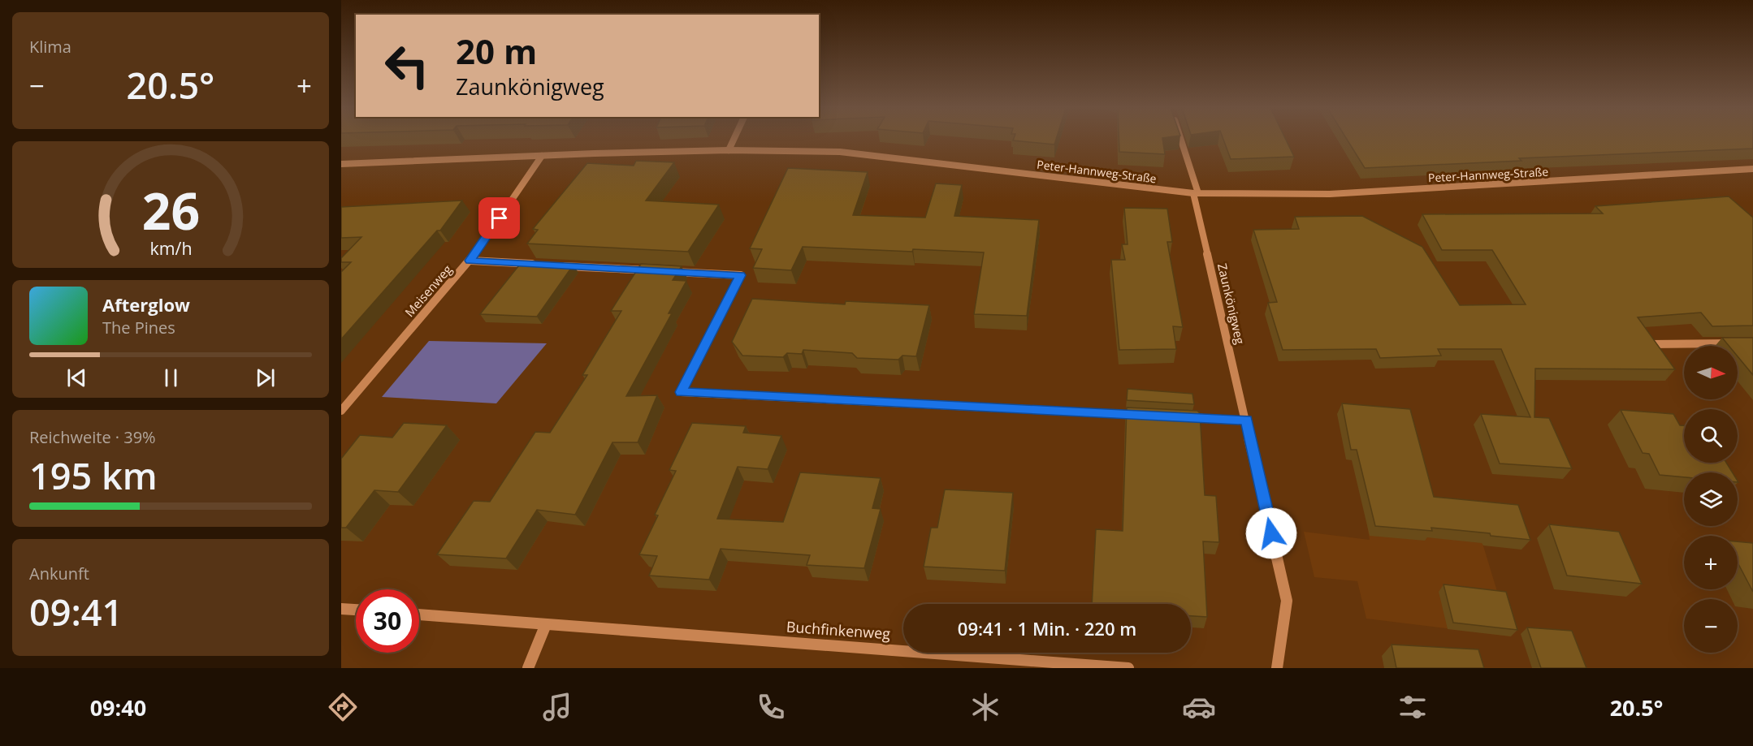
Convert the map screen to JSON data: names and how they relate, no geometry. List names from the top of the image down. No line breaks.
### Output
{"streets":{"street":["Peter-Hannweg-Straße","Meisenweg","Zaunkönigweg","Buchfinkenweg"]},"crossings":[["Peter-Hannweg-Straße","Meisenweg"],["Peter-Hannweg-Straße","Zaunkönigweg"]],"north":"right","page":{"tile":["Klima",["Reichweite · 39%","195 km"],["Ankunft","09:41"]],"turn":["20 m","Zaunkönigweg"],"heat":["−","20.5°","+"],"song":["Afterglow","The Pines"],"map_buttons":["+","−"],"limit":"30","trip":"09:41 · 1 Min. · 220 m","tabs":["09:40","20.5°"],"gauge":["26","km/h"]}}
